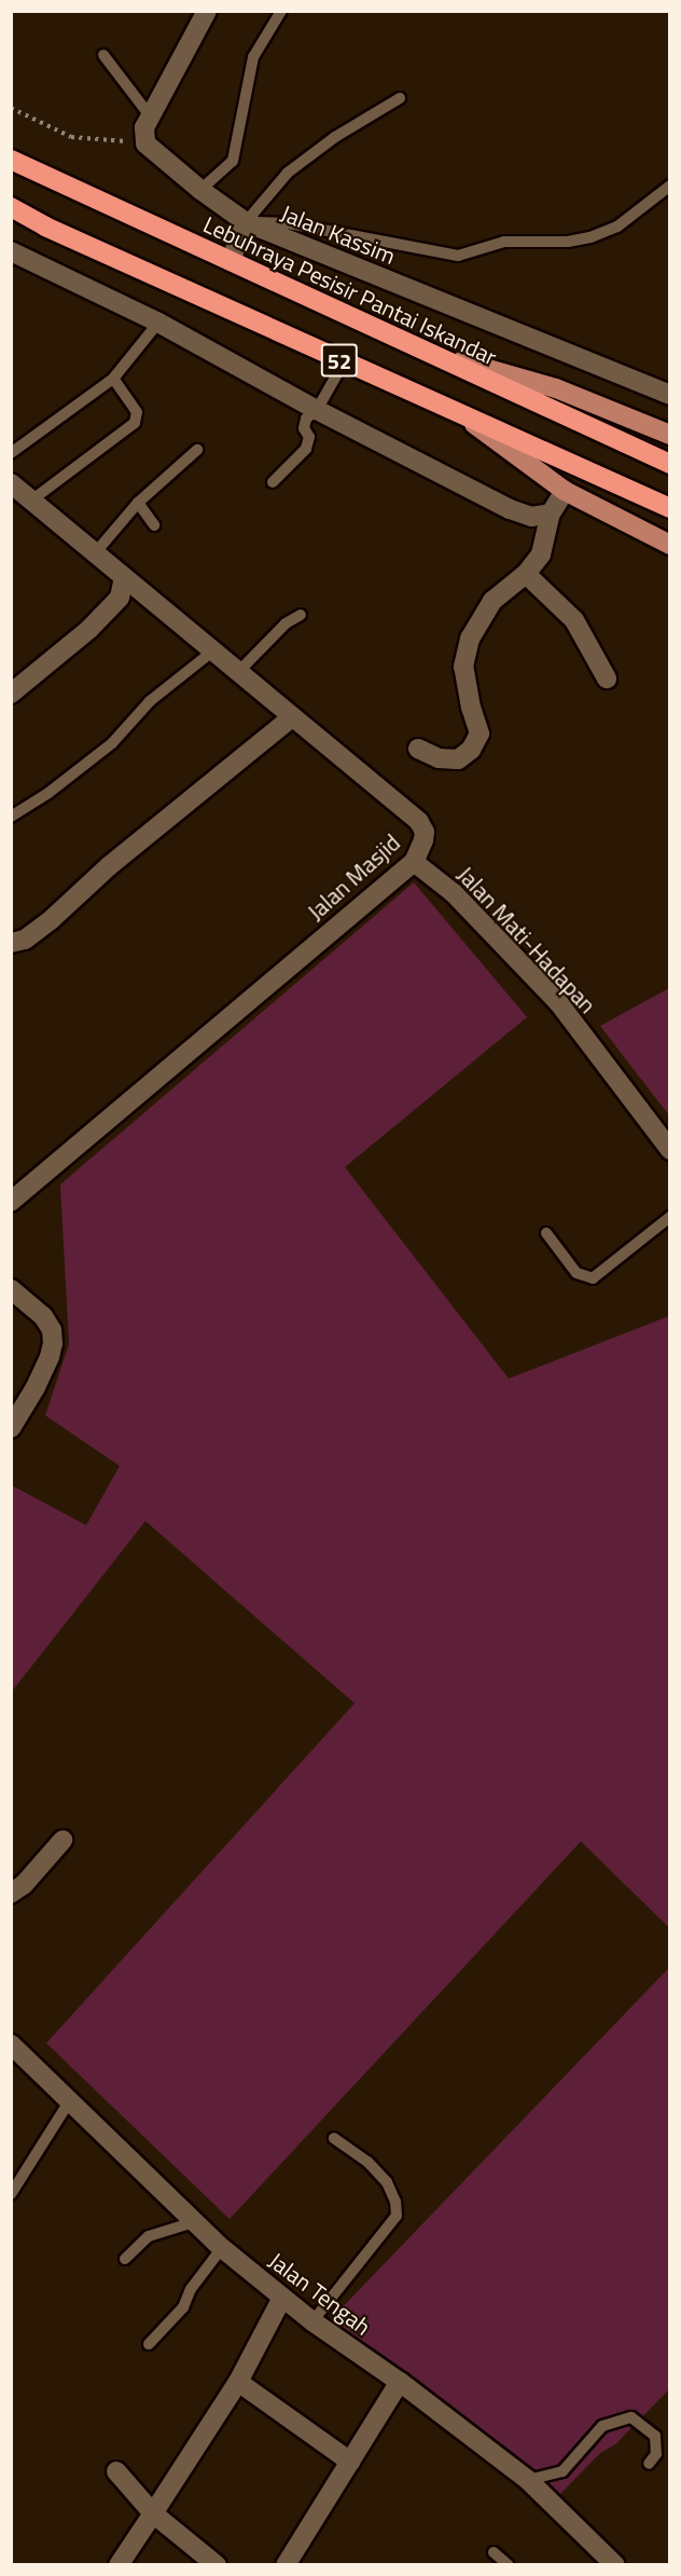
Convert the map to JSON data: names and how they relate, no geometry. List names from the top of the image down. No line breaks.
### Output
{"streets":{"highway":["Lebuhraya Pesisir Pantai Iskandar","52"],"street":["Jalan Kassim","Jalan Masjid","Jalan Mati-Hadapan","Jalan Tengah"]},"crossings":[["Jalan Masjid","Jalan Mati-Hadapan"]]}
